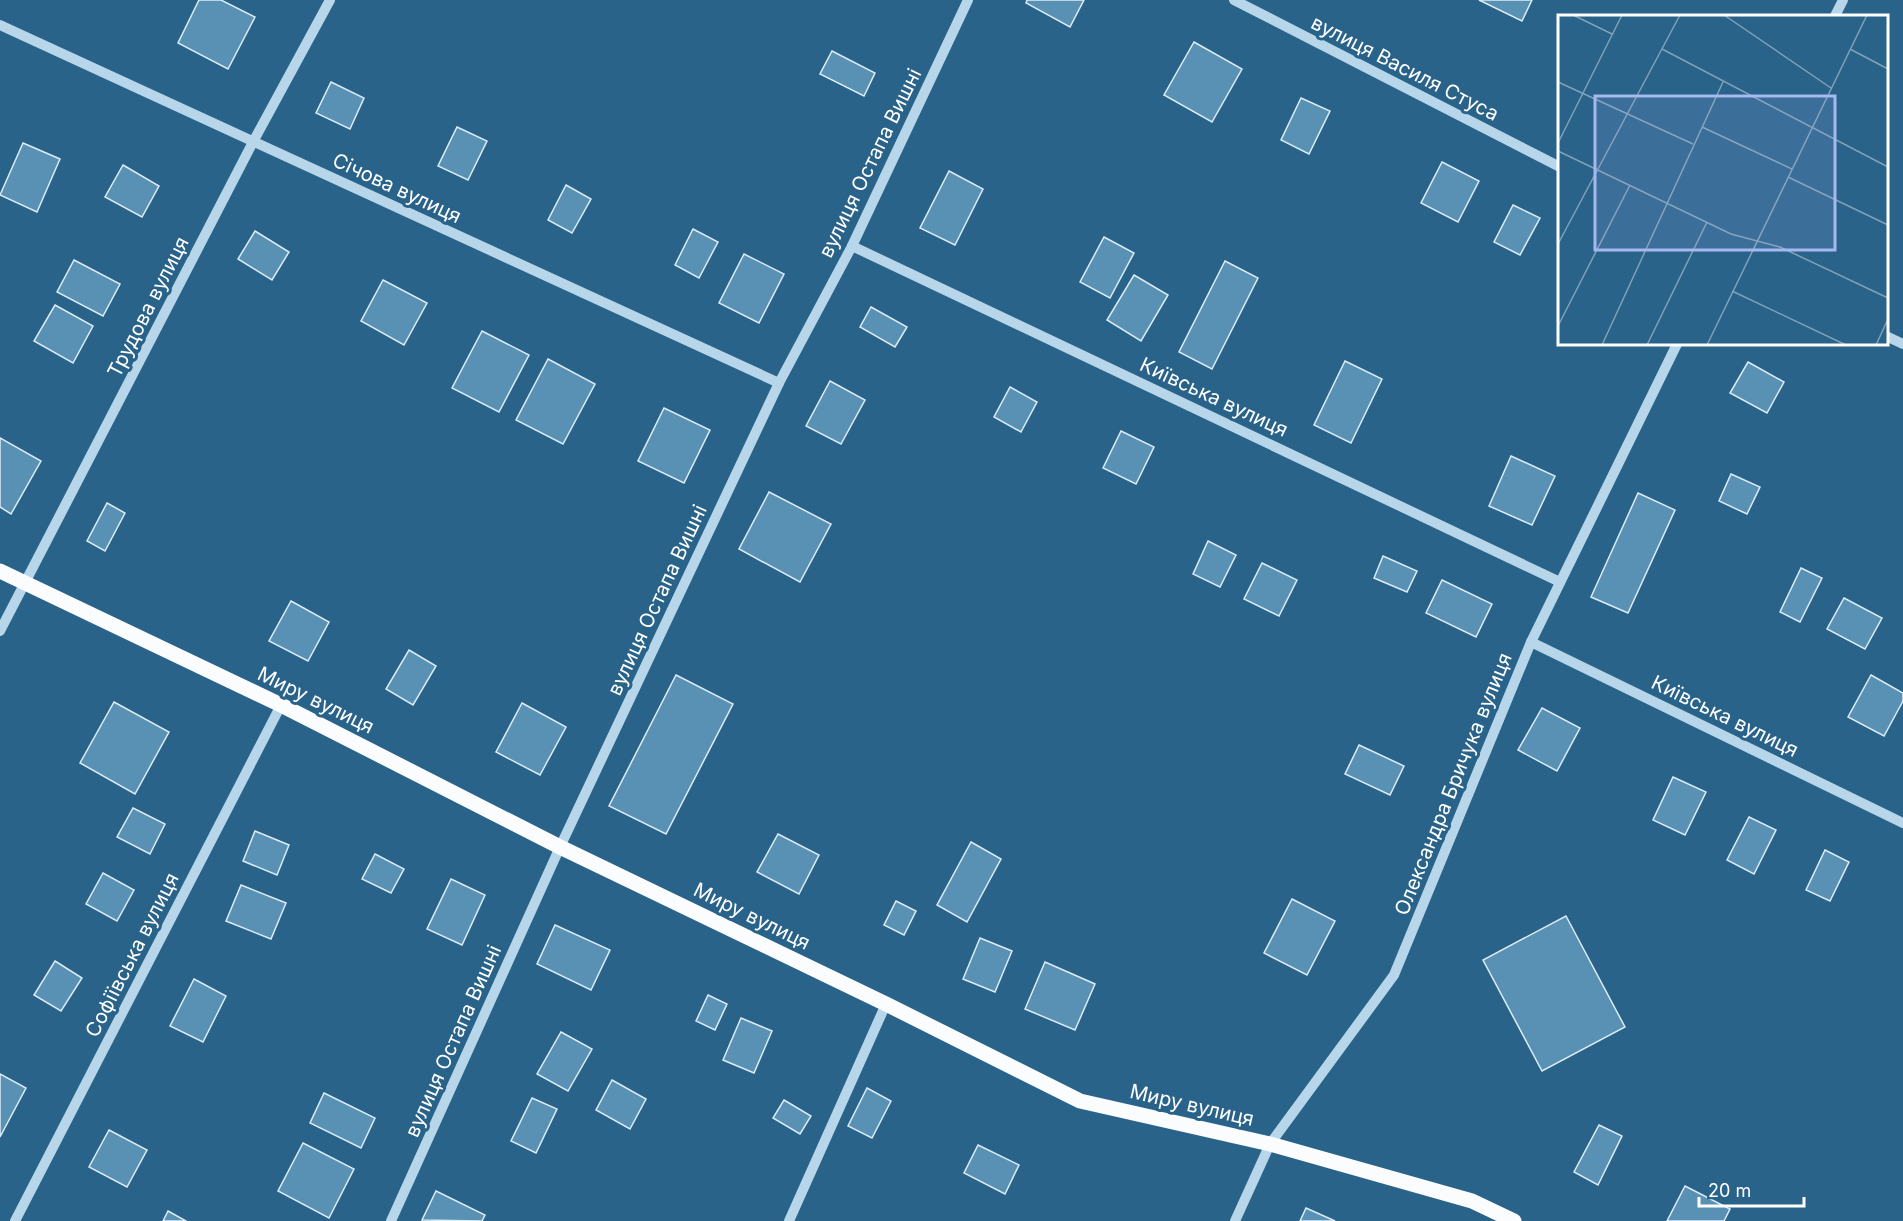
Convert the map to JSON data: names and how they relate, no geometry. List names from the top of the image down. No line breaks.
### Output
{"streets":{"main road":["Миру вулиця"],"street":["вулиця Василя Стуса","вулиця Остапа Вишні","Січова вулиця","Трудова вулиця","Київська вулиця","Олександра Бричука вулиця","Софіївська вулиця"]},"crossings":[["вулиця Остапа Вишні","Січова вулиця"],["вулиця Остапа Вишні","Київська вулиця"],["вулиця Остапа Вишні","Миру вулиця"],["Січова вулиця","Трудова вулиця"],["Трудова вулиця","Миру вулиця"],["Київська вулиця","Олександра Бричука вулиця"],["Миру вулиця","Олександра Бричука вулиця"],["Миру вулиця","Софіївська вулиця"]],"scale_bar":"20 m"}
